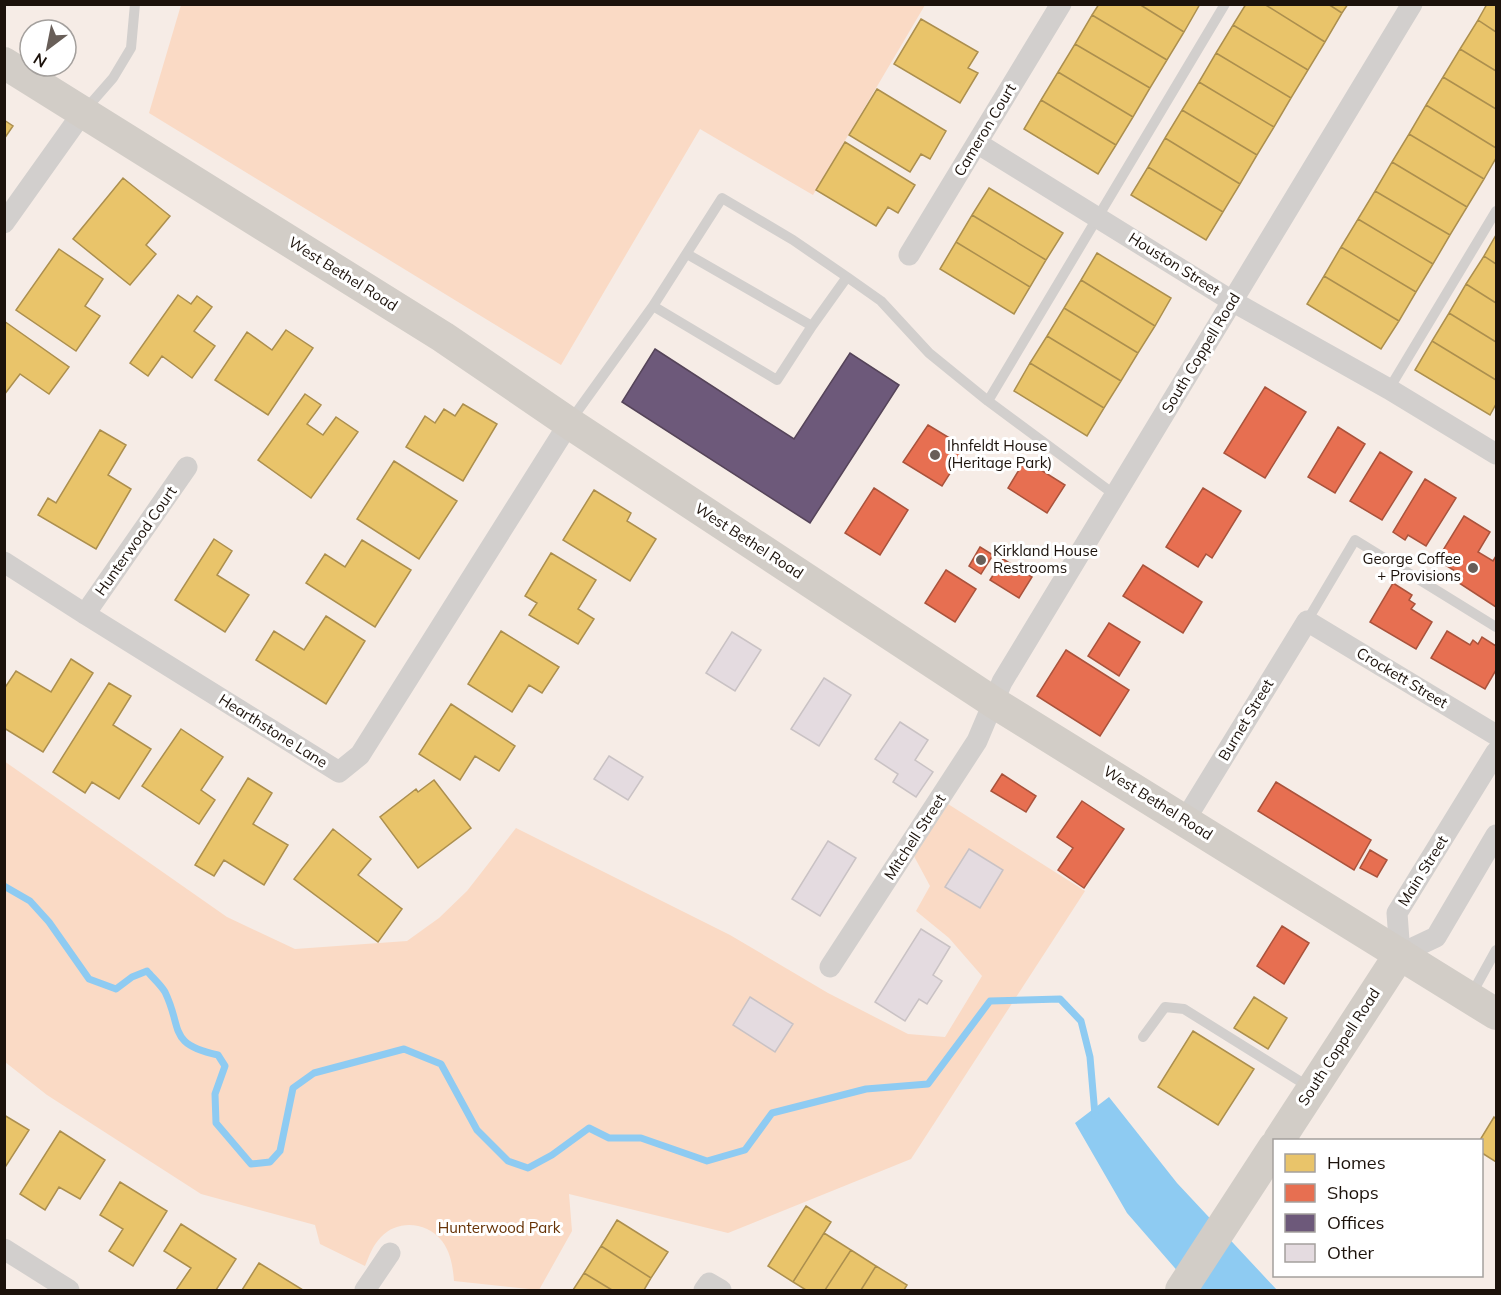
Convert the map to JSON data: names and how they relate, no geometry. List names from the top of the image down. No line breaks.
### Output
{"streets":{"main road":["West Bethel Road","South Coppell Road"],"street":["Cameron Court","Houston Street","Hunterwood Court","Crockett Street","Burnet Street","Hearthstone Lane","Mitchell Street","Main Street"]},"crossings":[["Cameron Court","Houston Street"],["Houston Street","South Coppell Road"],["West Bethel Road","South Coppell Road"],["West Bethel Road","Burnet Street"],["West Bethel Road","Hearthstone Lane"],["West Bethel Road","Mitchell Street"],["West Bethel Road","Main Street"],["South Coppell Road","Mitchell Street"],["South Coppell Road","Main Street"],["Hunterwood Court","Hearthstone Lane"],["Crockett Street","Burnet Street"]],"parks":["Hunterwood Park"],"places":["Ihnfeldt House (Heritage Park)","Kirkland House Restrooms","George Coffee + Provisions"],"legend":["Homes","Shops","Offices","Other"],"north":"bottom left"}
